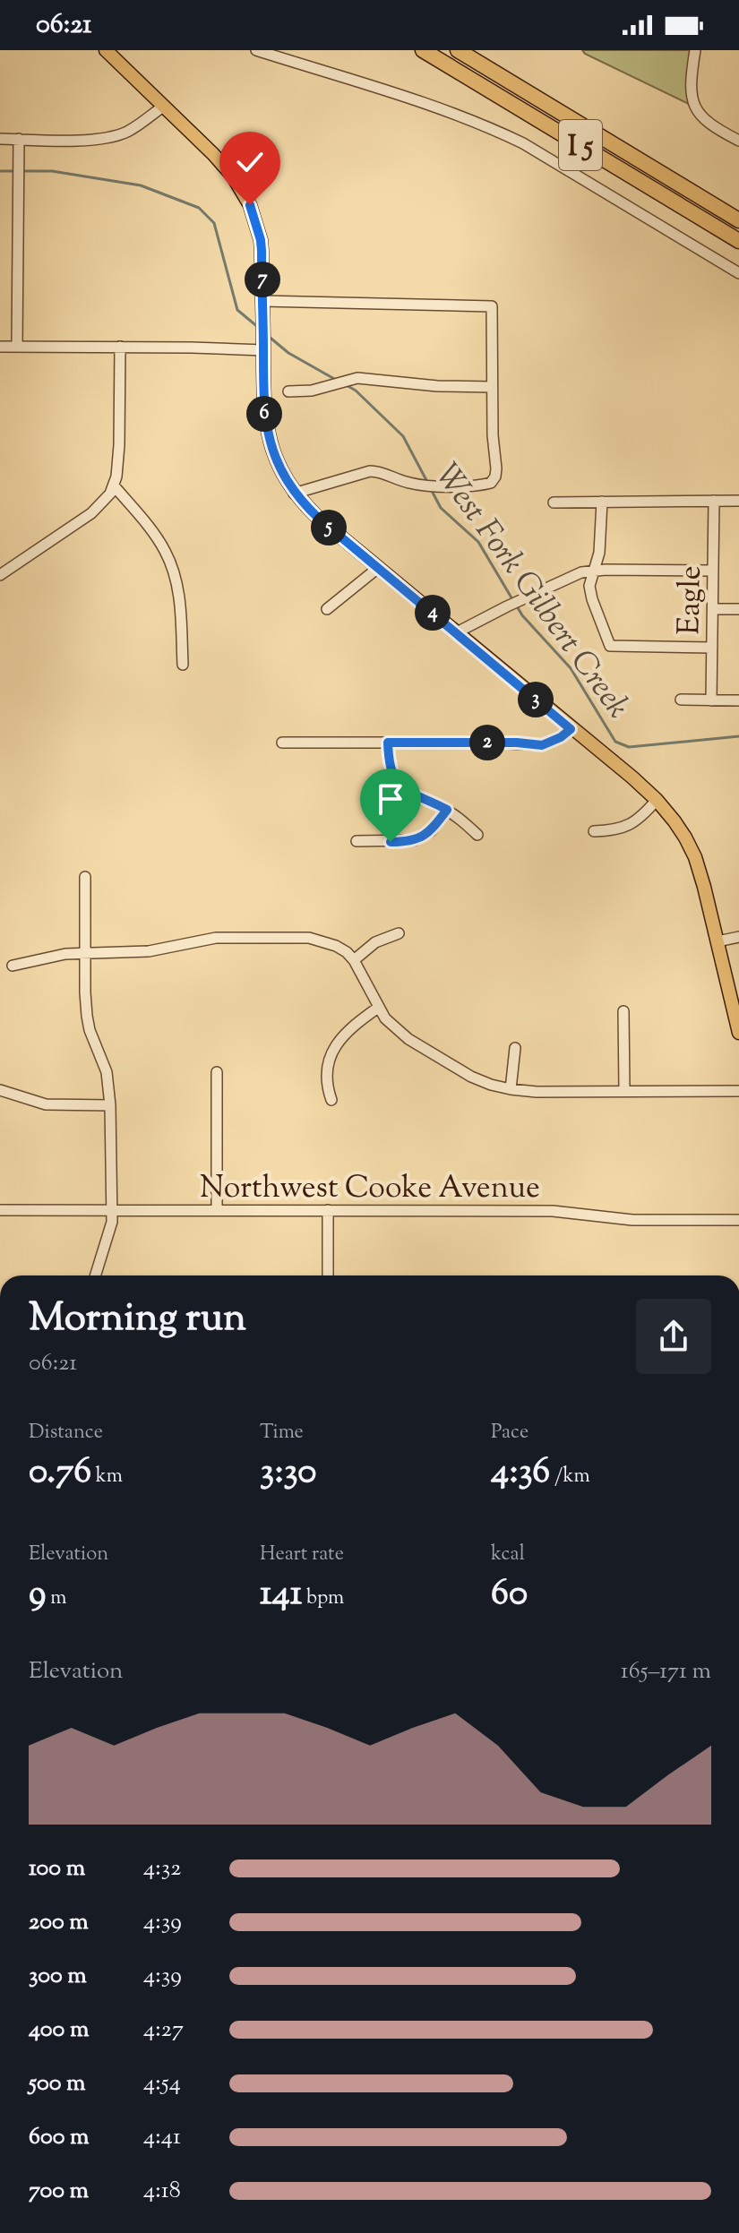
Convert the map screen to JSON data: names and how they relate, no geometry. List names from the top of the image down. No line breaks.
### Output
{"streets":{"highway":["I 5"],"street":["Eagle","Northwest Cooke Avenue"]},"water":["West Fork Gilbert Creek"],"page":{"status":"06:21","pins":["7","6","5","4","3","2"],"heading":["Morning run","06:21"],"stats":[["Distance","0.76 km"],["Time","3:30"],["Pace","4:36 /km"],["Elevation","9 m"],["Heart rate","141 bpm"],["kcal","60"]],"chart":["Elevation","165–171 m"],"list":[{"name":"100 m","note":"4:32"},{"name":"200 m","note":"4:39"},{"name":"300 m","note":"4:39"},{"name":"400 m","note":"4:27"},{"name":"500 m","note":"4:54"},{"name":"600 m","note":"4:41"},{"name":"700 m","note":"4:18"}]}}
